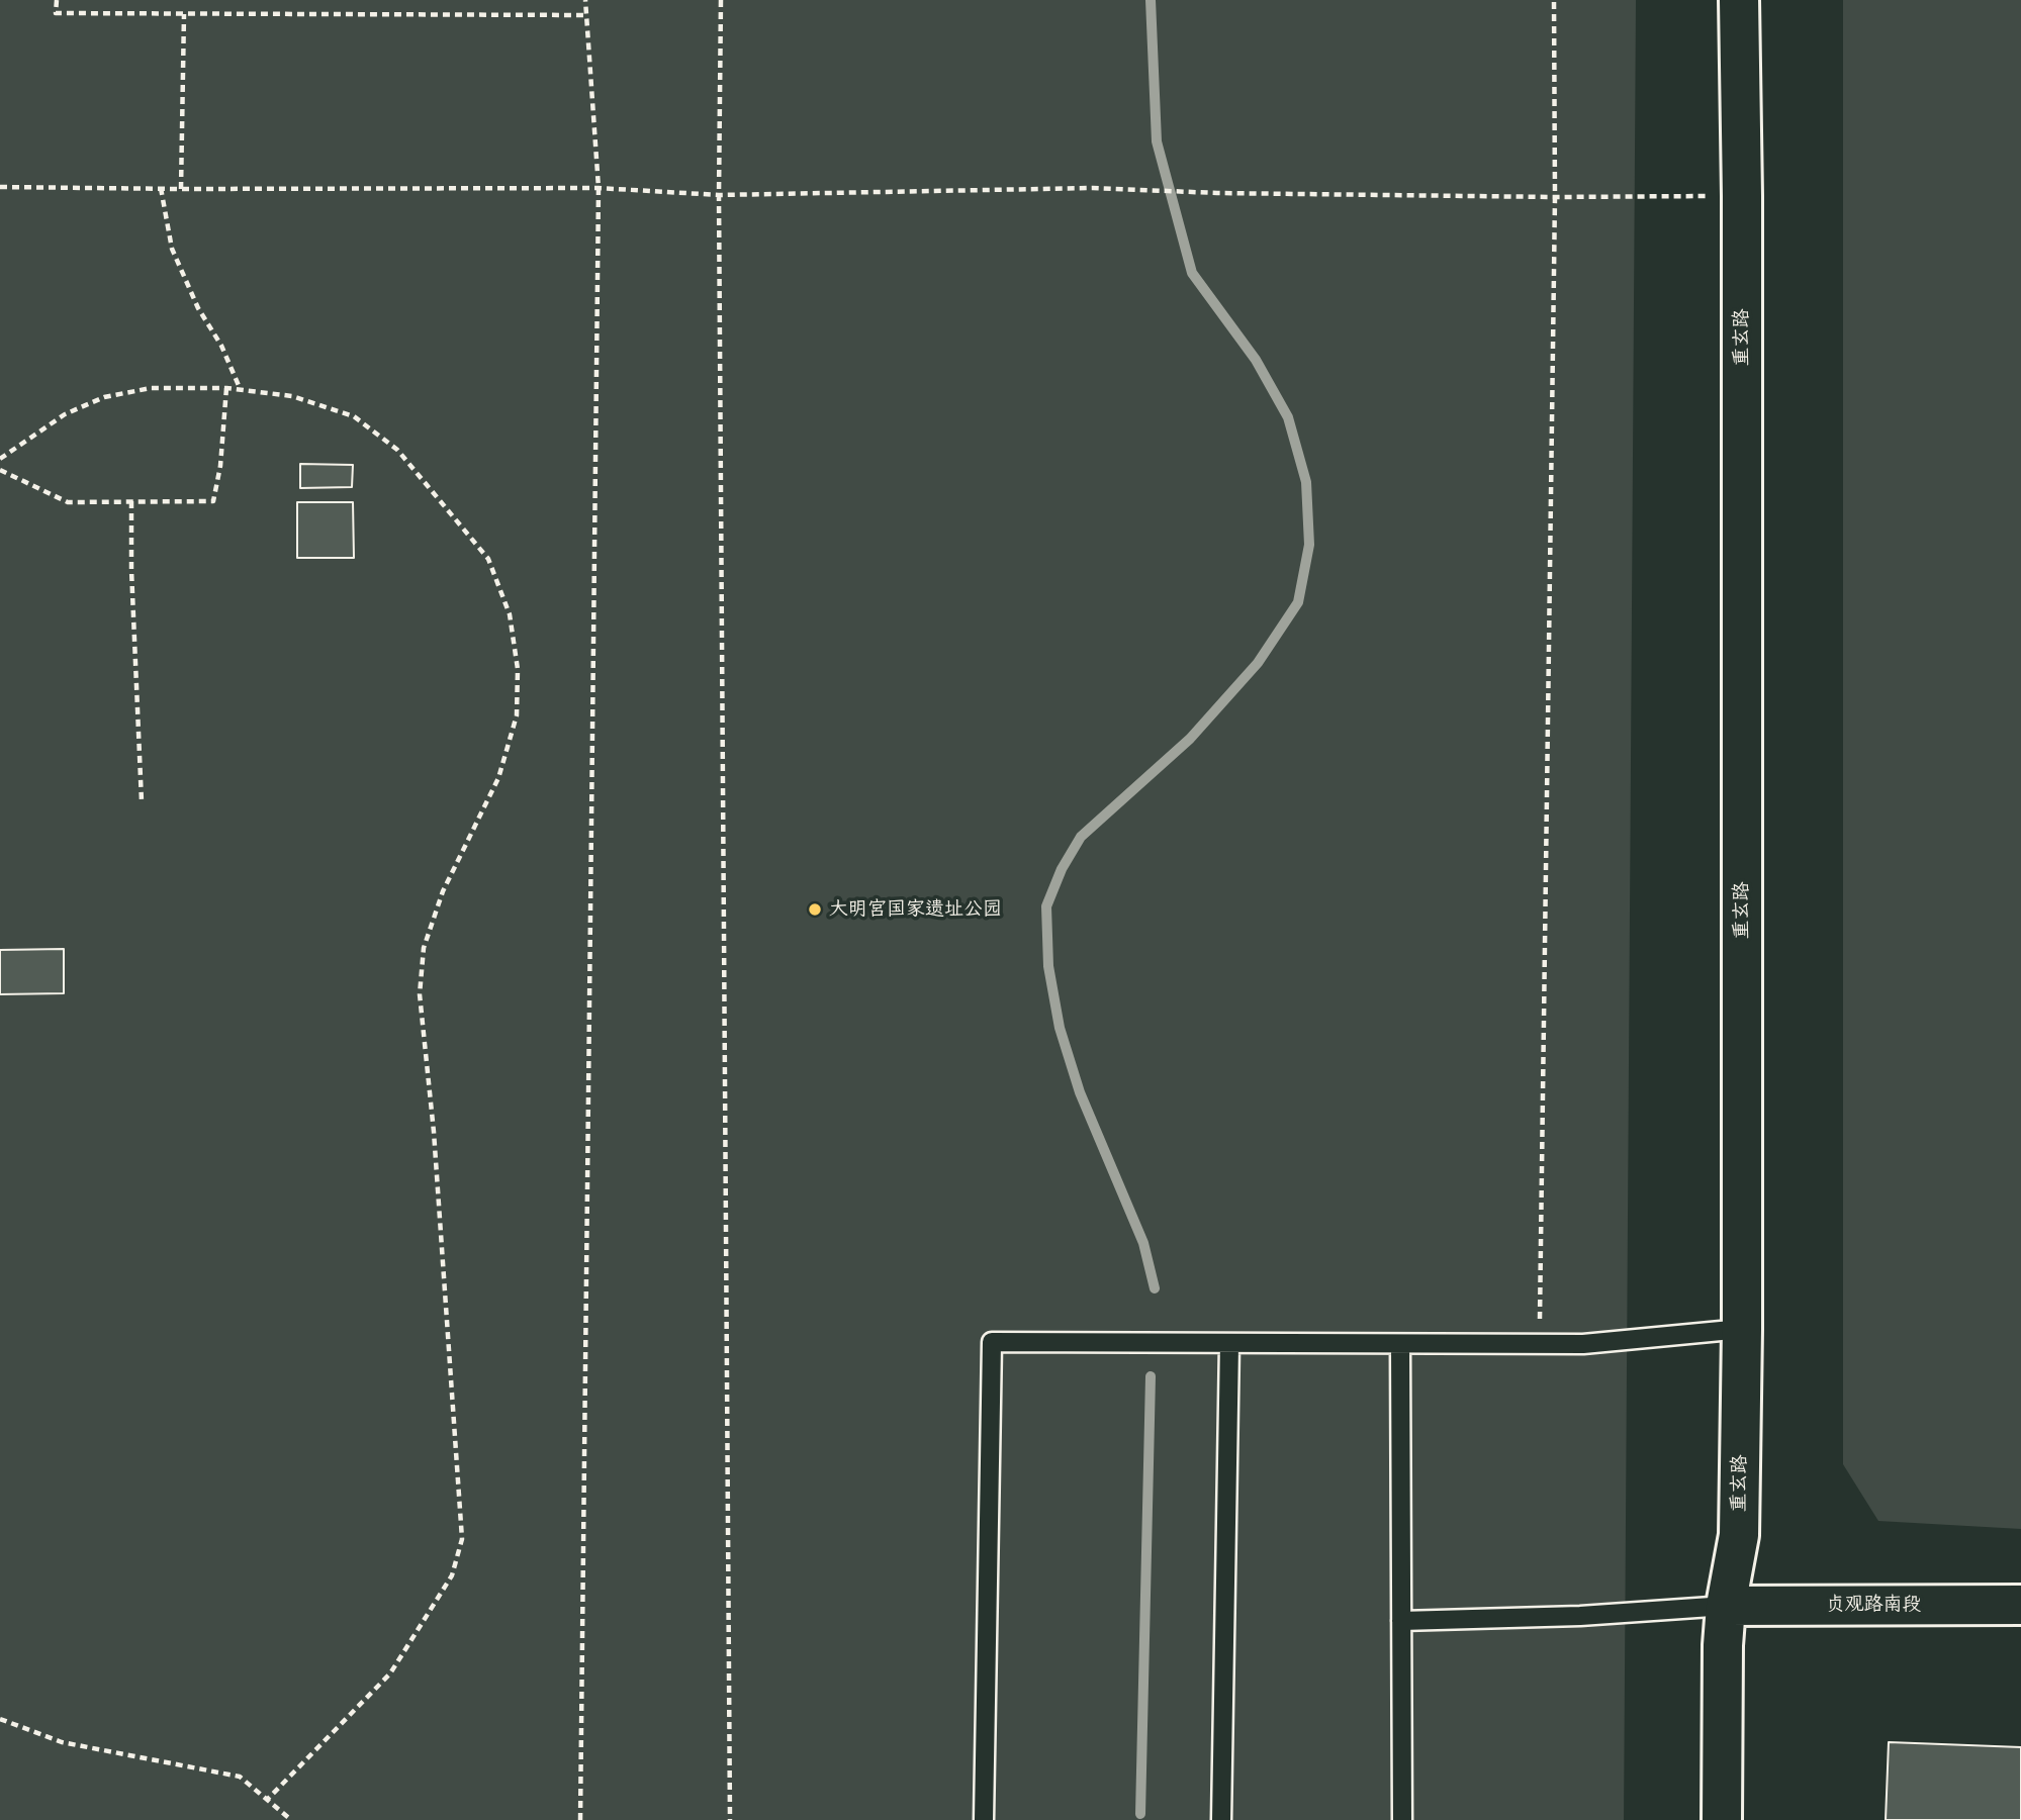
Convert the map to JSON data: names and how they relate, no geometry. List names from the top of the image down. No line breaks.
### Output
{"streets":{"street":["重玄路","贞观路南段"]},"crossings":[["重玄路","贞观路南段"]],"places":["大明宫国家遗址公园"]}
